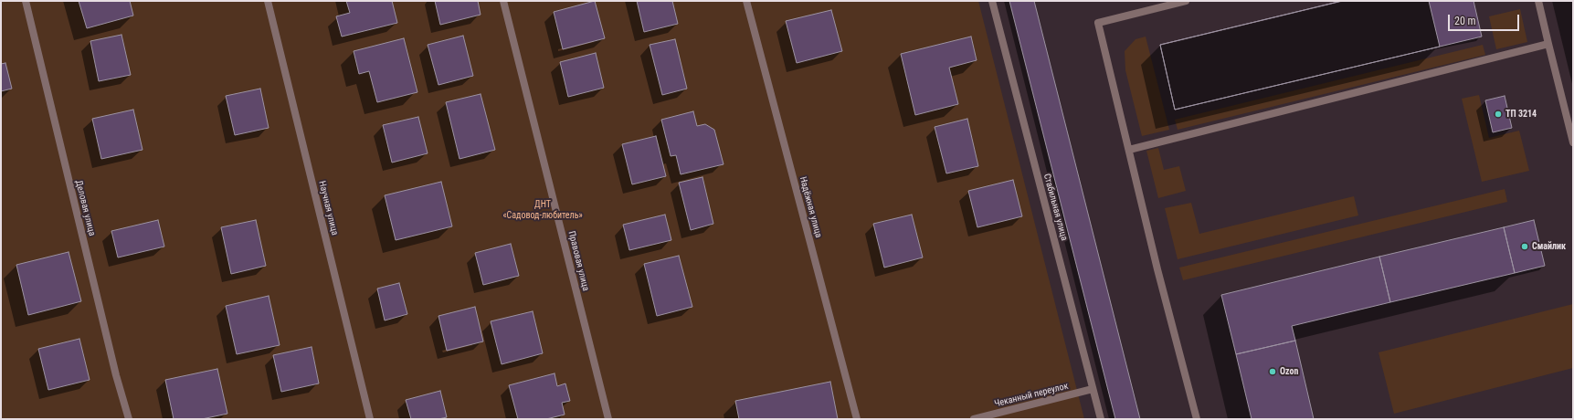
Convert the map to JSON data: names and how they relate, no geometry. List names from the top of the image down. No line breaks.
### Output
{"streets":{"street":["Надёжная улица","Стабильная улица","Деловая улица","Научная улица","Правовая улица","Чеканный переулок"]},"crossings":[["Стабильная улица","Чеканный переулок"]],"parks":["ДНТ «Садовод-любитель»"],"places":["ТП 3214","Смайлик","Ozon"],"scale_bar":"20 m"}
